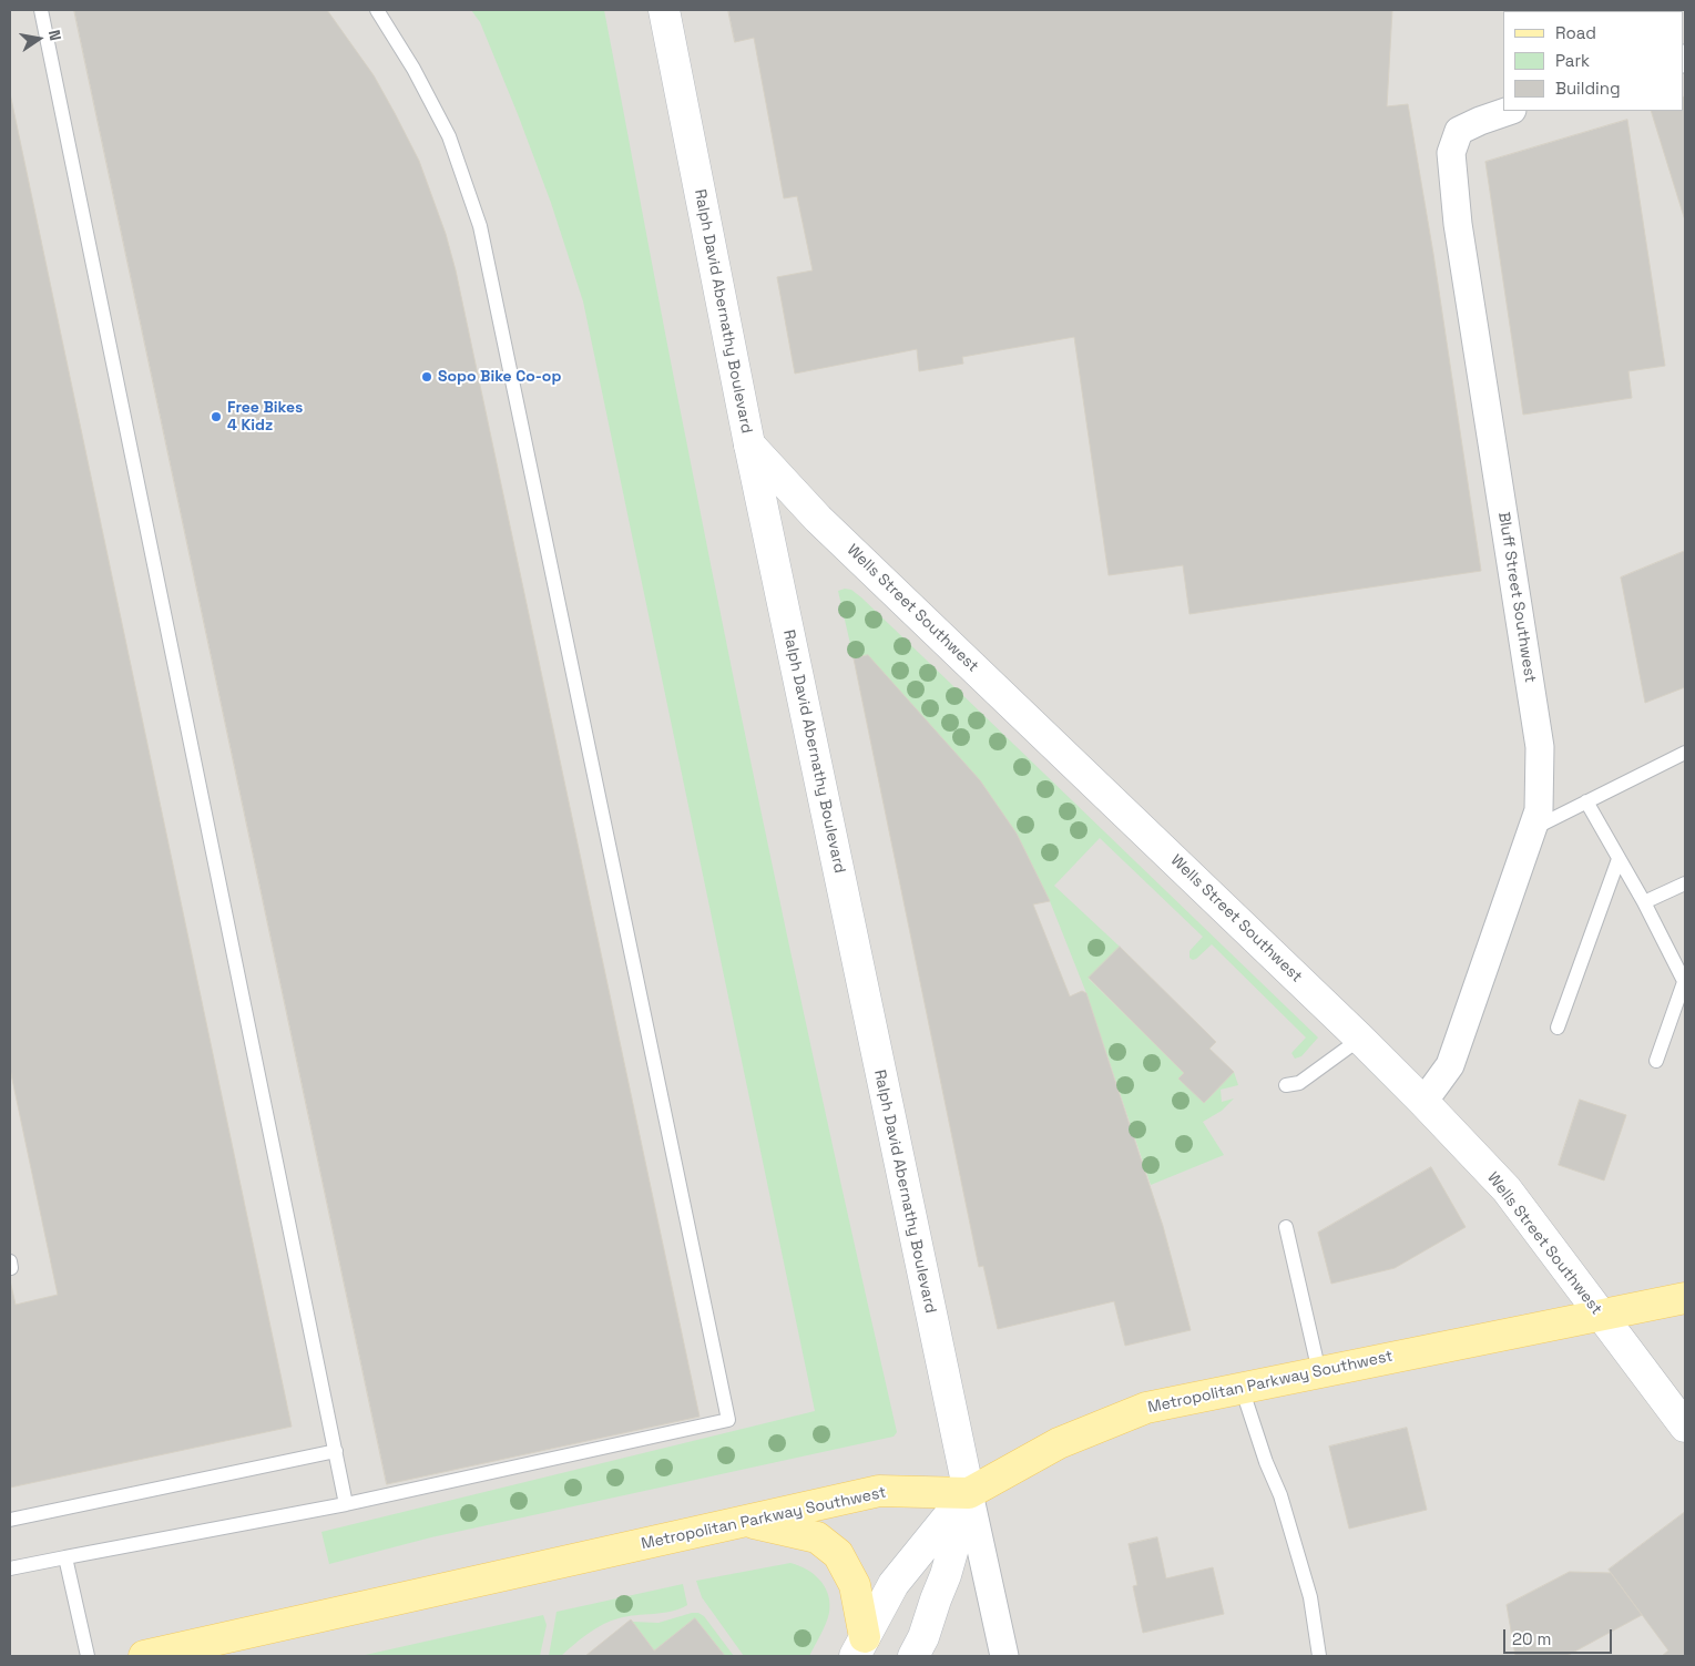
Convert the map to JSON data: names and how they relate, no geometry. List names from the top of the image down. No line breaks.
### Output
{"streets":{"main road":["Ralph David Abernathy Boulevard","Wells Street Southwest","Metropolitan Parkway Southwest"],"street":["Bluff Street Southwest"]},"crossings":[["Ralph David Abernathy Boulevard","Wells Street Southwest"],["Ralph David Abernathy Boulevard","Metropolitan Parkway Southwest"],["Bluff Street Southwest","Wells Street Southwest"],["Wells Street Southwest","Metropolitan Parkway Southwest"]],"places":["Sopo Bike Co-op","Free Bikes 4 Kidz"],"legend":["Road","Park","Building"],"scale_bar":"20 m","north":"right"}
